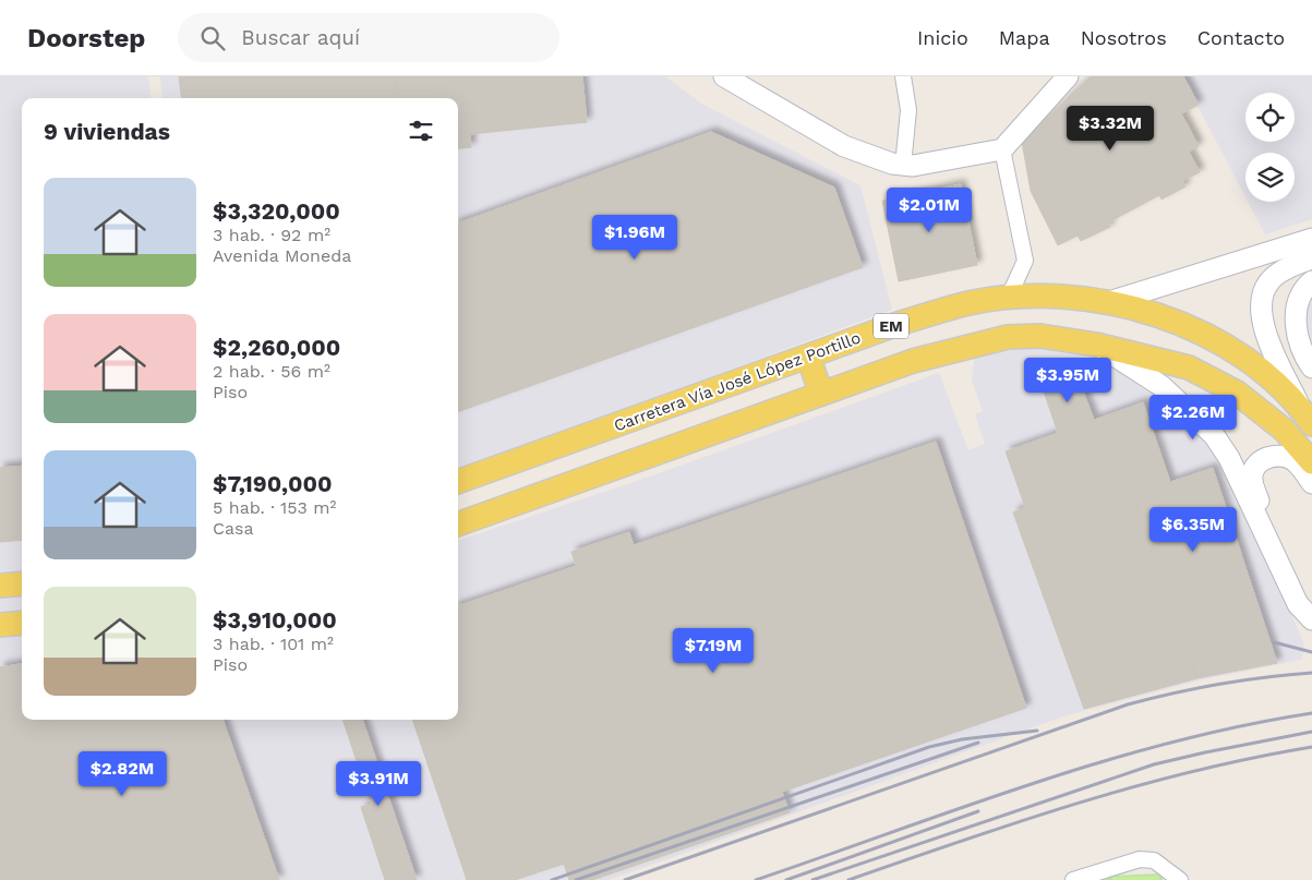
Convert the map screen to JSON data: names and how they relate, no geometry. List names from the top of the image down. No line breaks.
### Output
{"streets":{"main road":["EM","Carretera Vía José López Portillo"]},"page":{"header":"Doorstep","search":"Buscar aquí","nav":["Inicio","Mapa","Nosotros","Contacto"],"heading":"9 viviendas","price":["$3.32M","$2.01M","$1.96M","$3.95M","$2.26M","$6.35M","$7.19M","$2.82M","$3.91M"],"list":[{"name":"$3,320,000","note":"3 hab. · 92 m² · Avenida Moneda"},{"name":"$2,260,000","note":"2 hab. · 56 m² · Piso"},{"name":"$7,190,000","note":"5 hab. · 153 m² · Casa"},{"name":"$3,910,000","note":"3 hab. · 101 m² · Piso"}]}}
